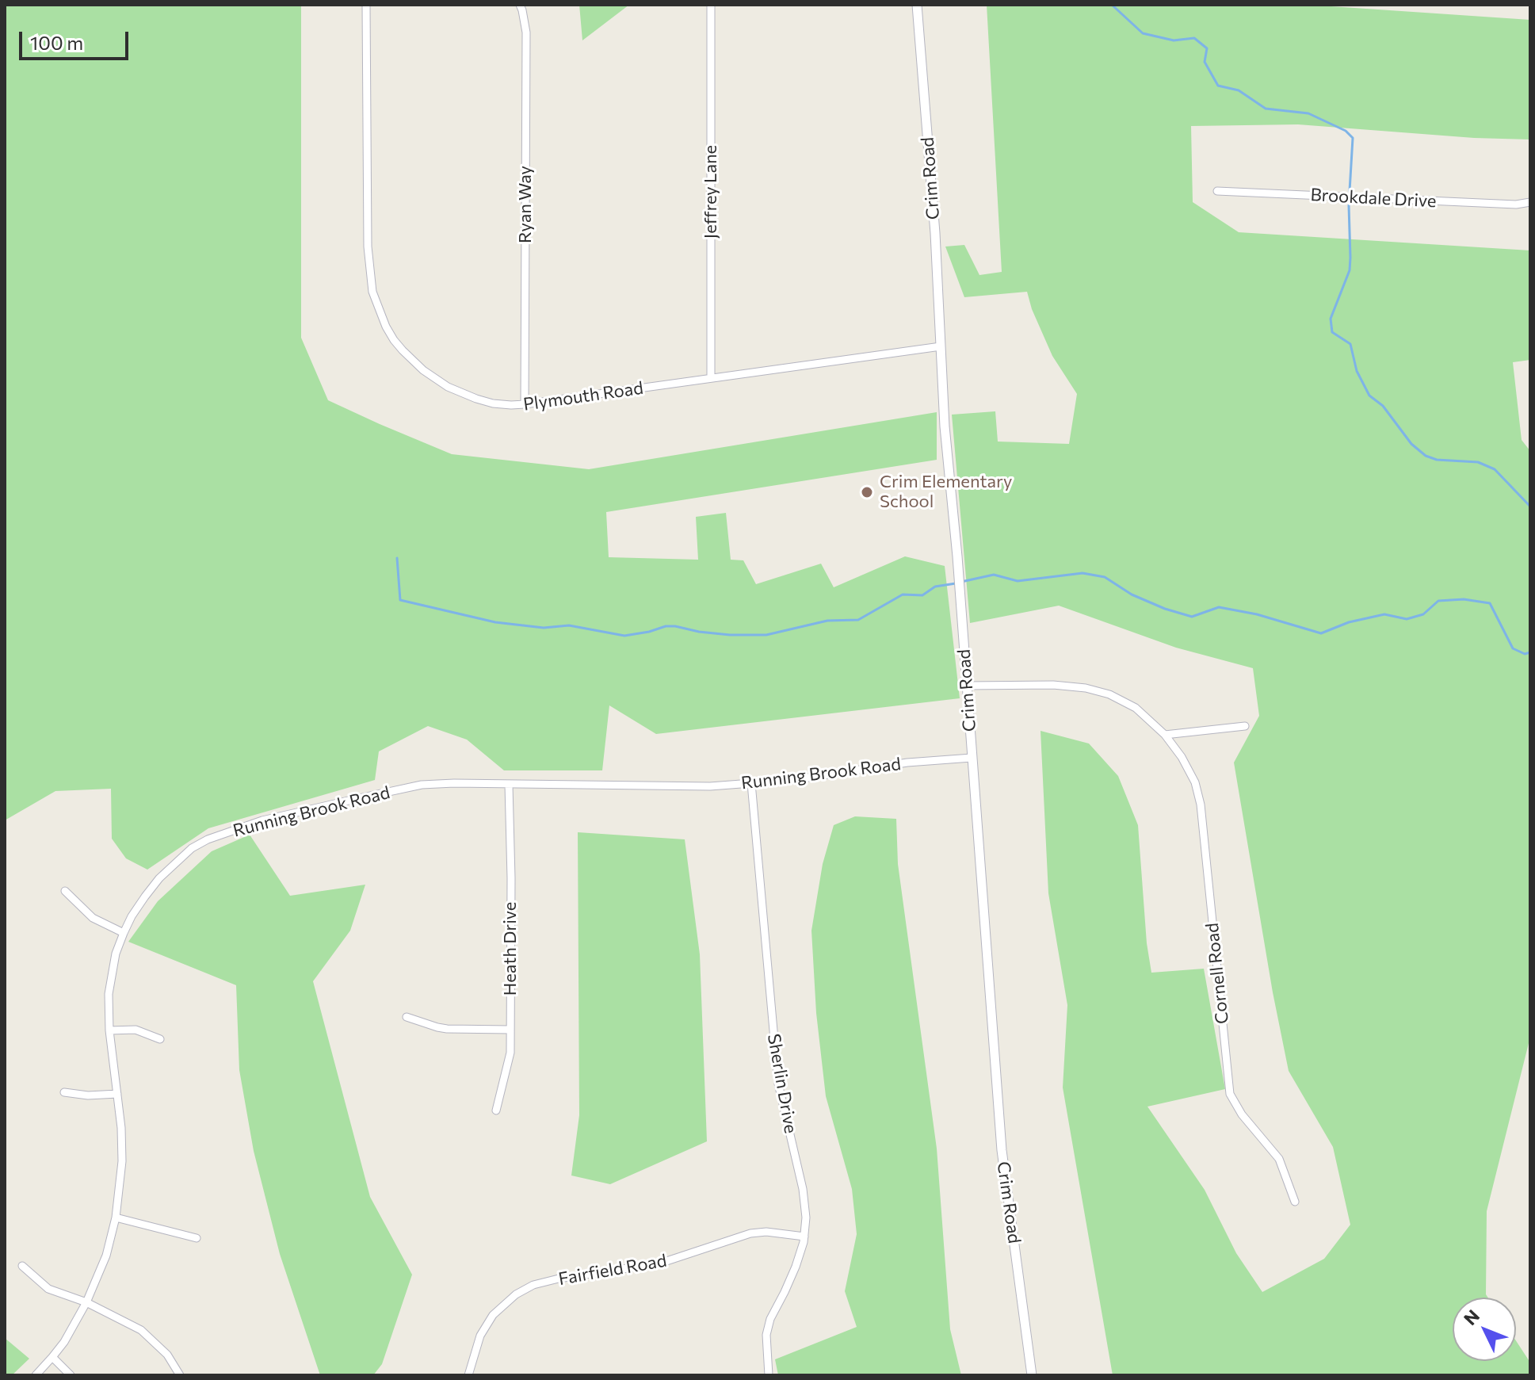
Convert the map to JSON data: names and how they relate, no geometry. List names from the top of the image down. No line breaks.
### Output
{"streets":{"street":["Crim Road","Jeffrey Lane","Brookdale Drive","Ryan Way","Plymouth Road","Running Brook Road","Heath Drive","Cornell Road","Sherlin Drive","Fairfield Road"]},"crossings":[["Crim Road","Plymouth Road"],["Crim Road","Running Brook Road"],["Crim Road","Cornell Road"],["Jeffrey Lane","Plymouth Road"],["Ryan Way","Plymouth Road"],["Running Brook Road","Heath Drive"],["Running Brook Road","Sherlin Drive"],["Sherlin Drive","Fairfield Road"]],"places":["Crim Elementary School"],"scale_bar":"100 m","north":"top left"}
